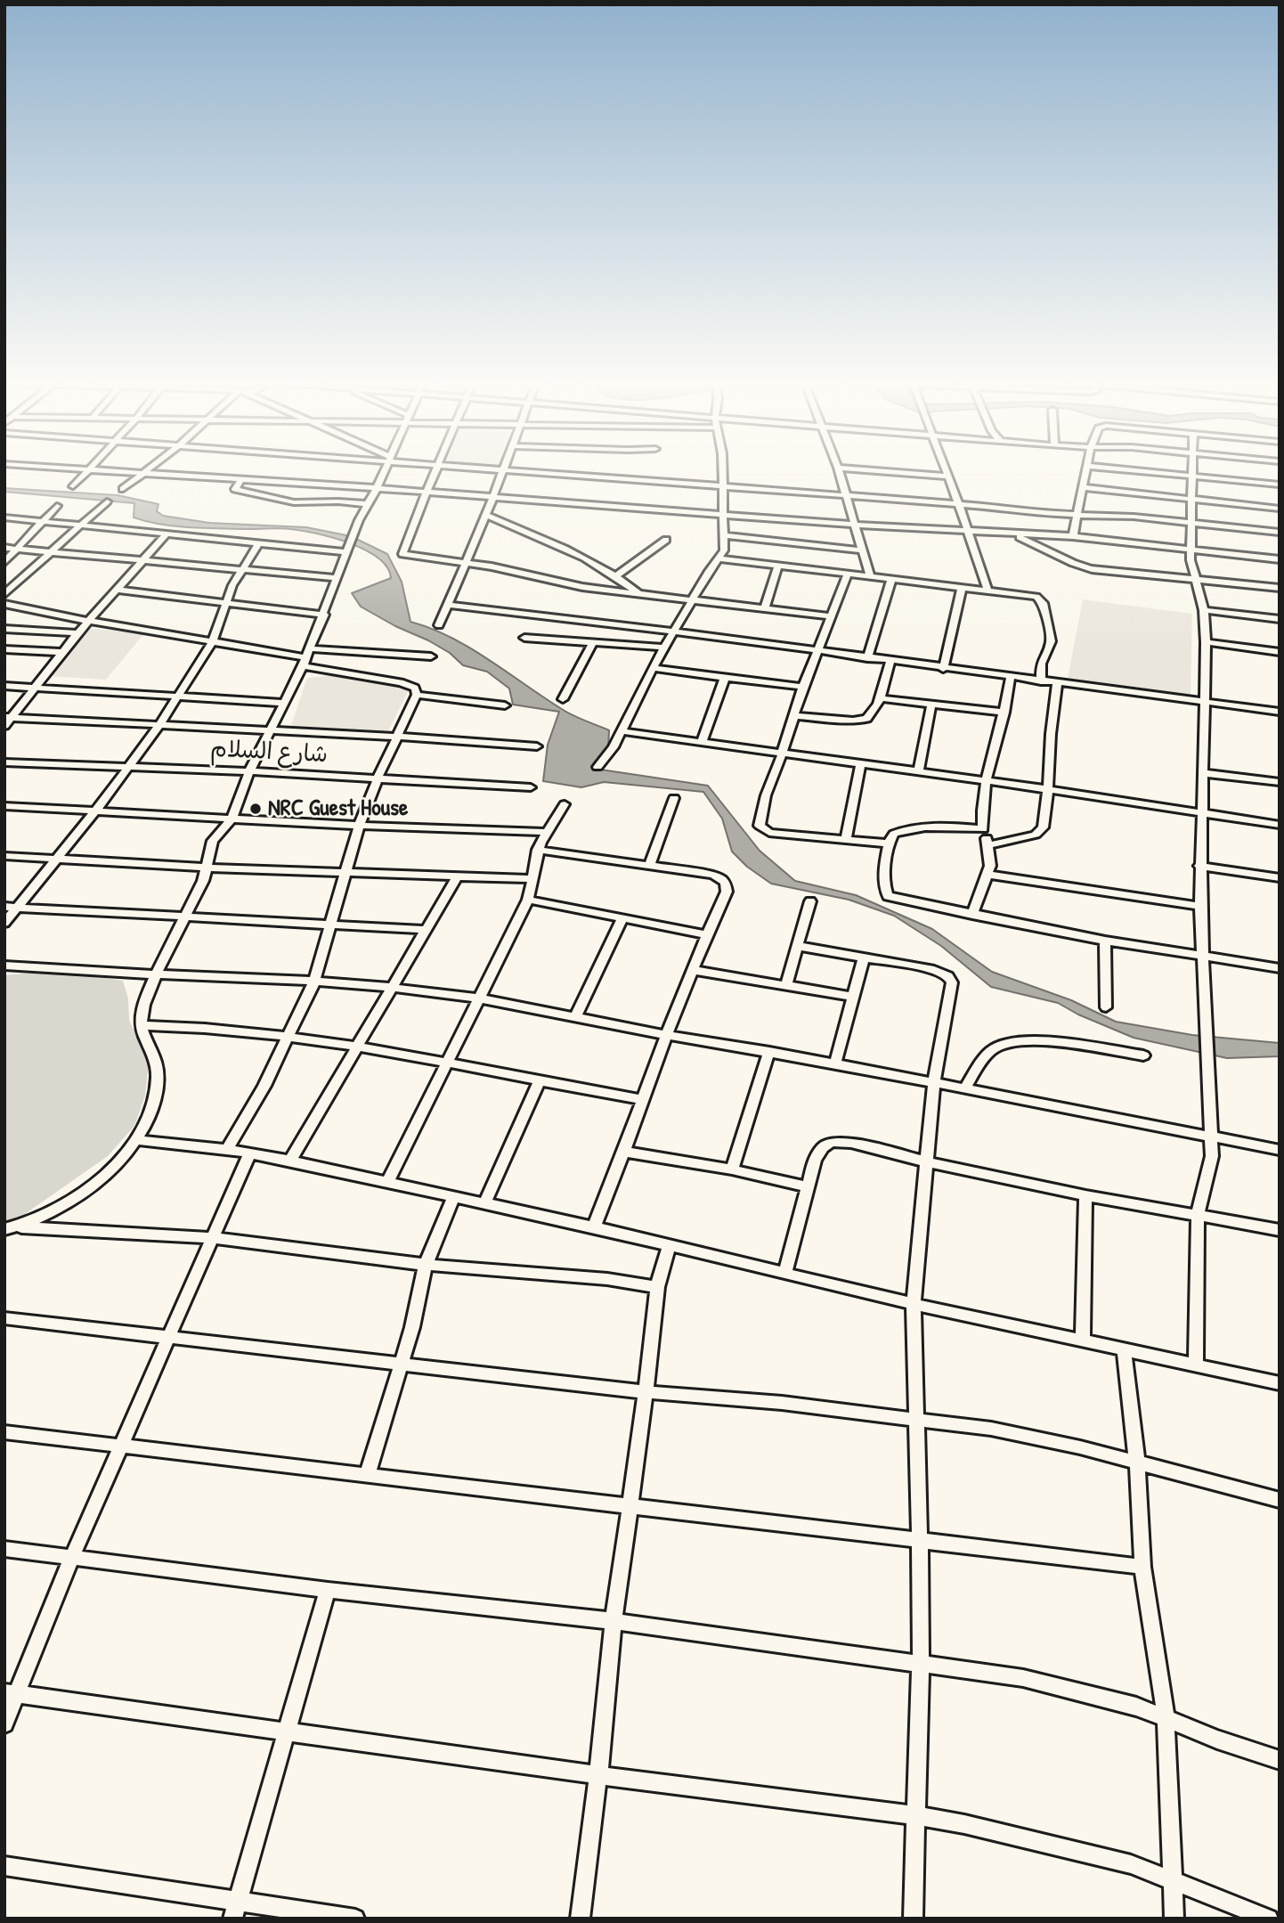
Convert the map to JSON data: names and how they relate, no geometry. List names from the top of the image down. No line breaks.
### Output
{"streets":{"street":["شارع السلام"]},"places":["NRC Guest House"]}
